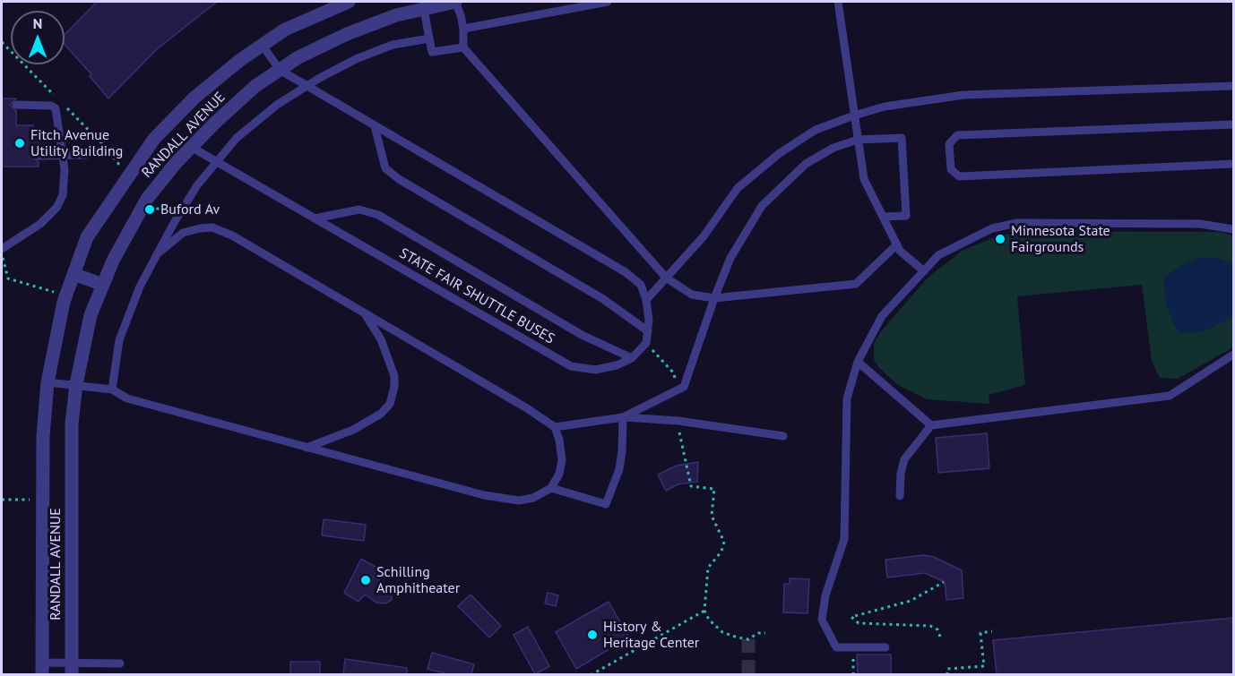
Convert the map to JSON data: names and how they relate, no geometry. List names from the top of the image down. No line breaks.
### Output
{"streets":{"street":["RANDALL AVENUE"],"lane":["STATE FAIR SHUTTLE BUSES"]},"crossings":[["RANDALL AVENUE","STATE FAIR SHUTTLE BUSES"]],"places":["Fitch Avenue Utility Building","Buford Av","Minnesota State Fairgrounds","Schilling Amphitheater","History & Heritage Center"],"north":"top"}
